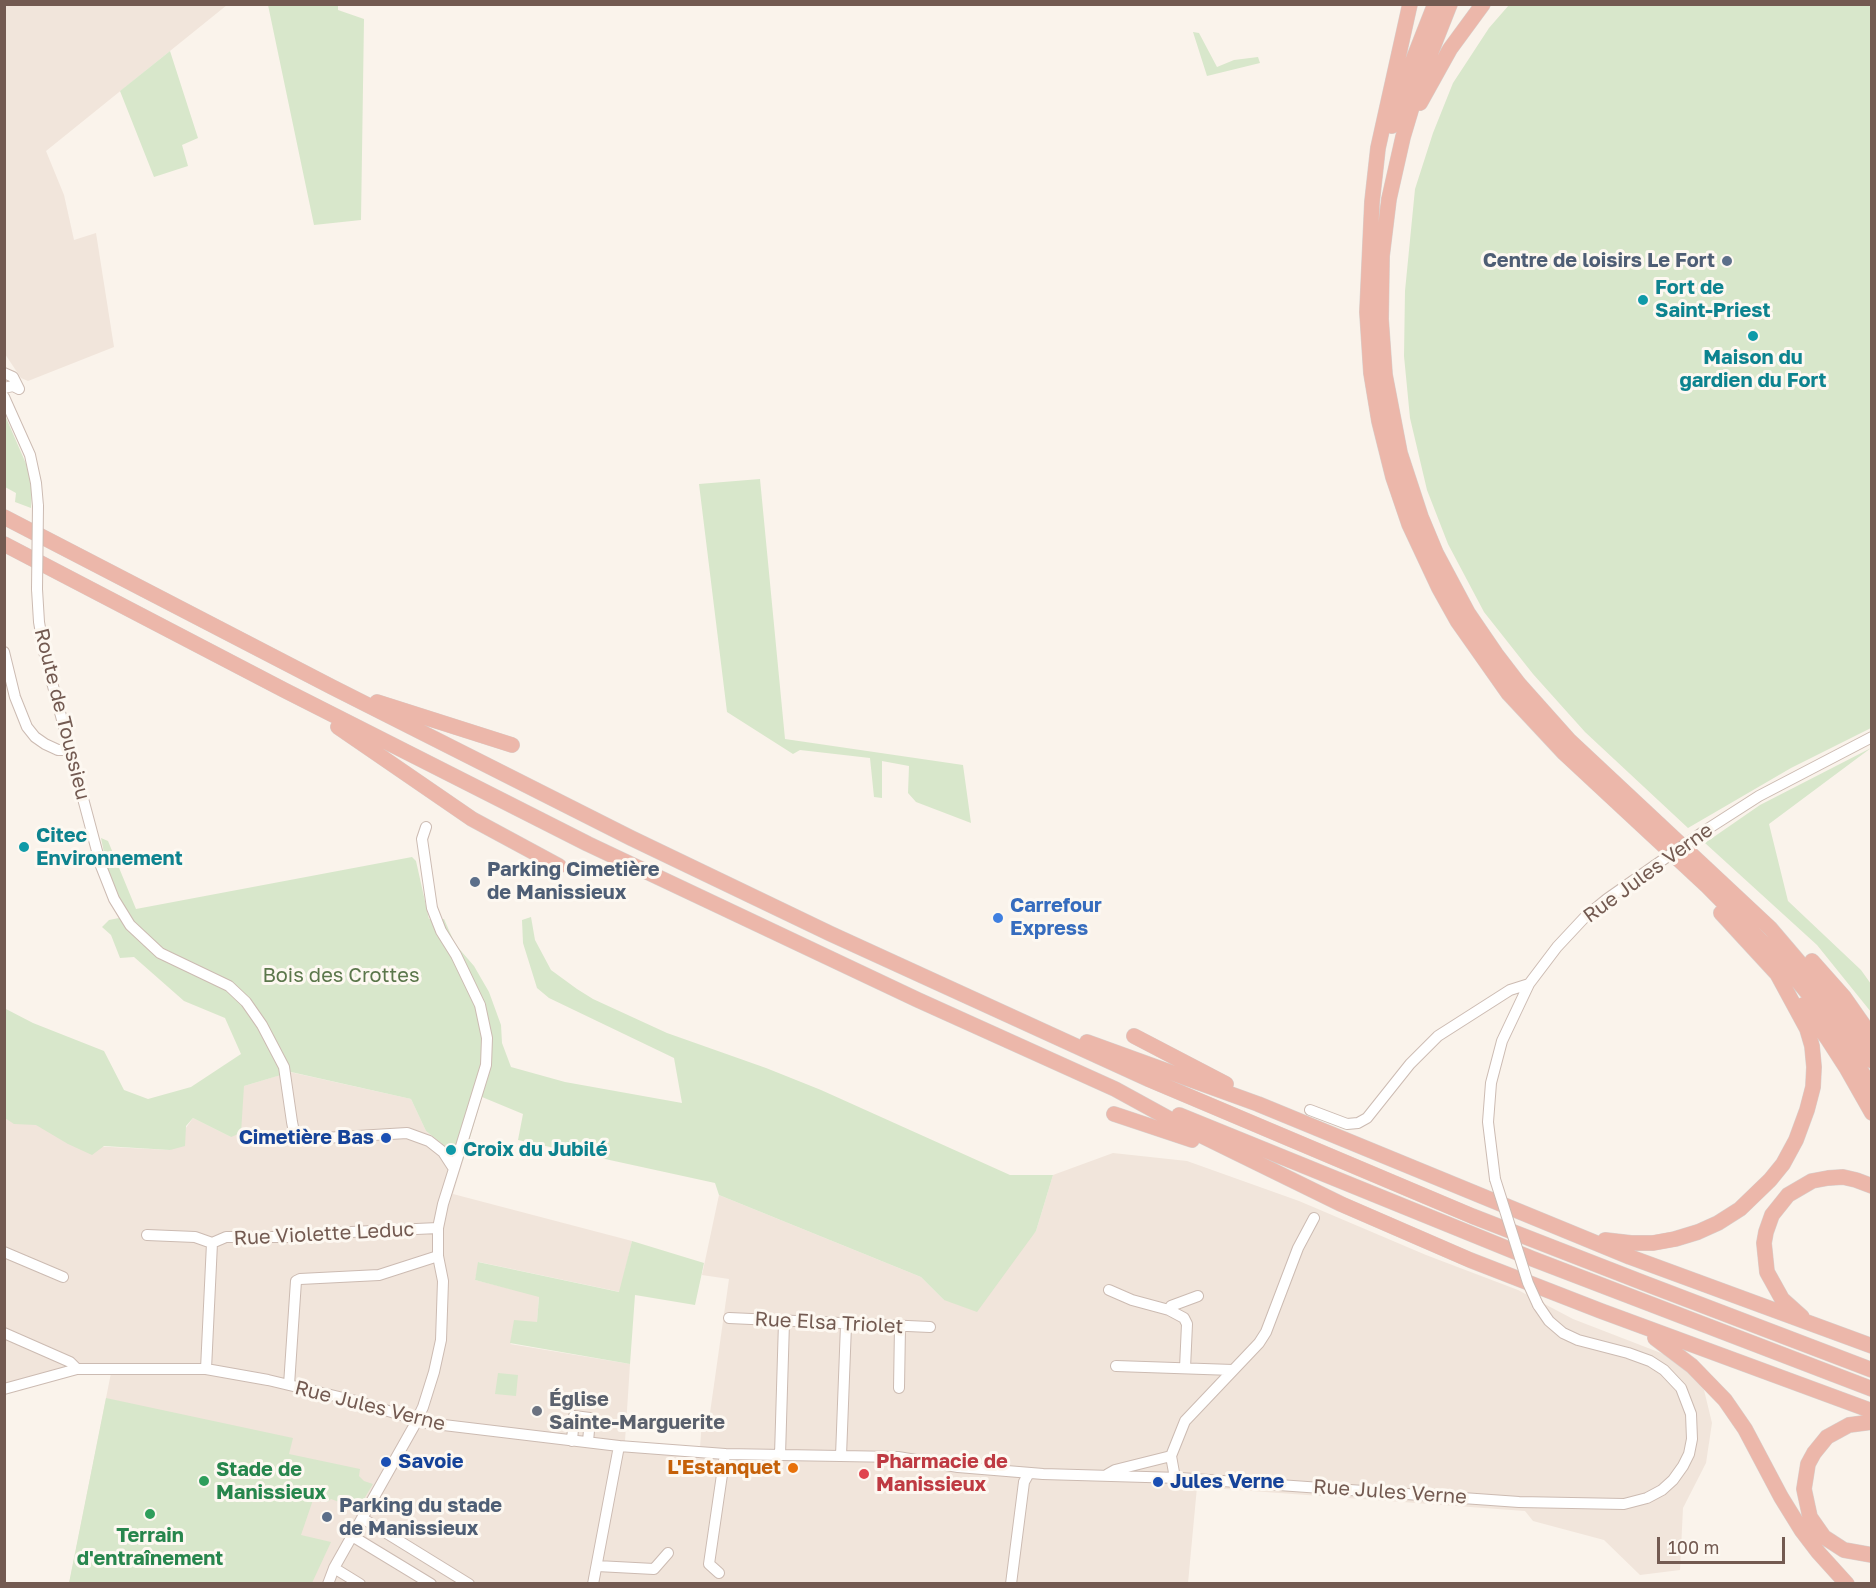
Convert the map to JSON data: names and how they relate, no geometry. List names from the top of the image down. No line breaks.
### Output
{"streets":{"street":["Route de Toussieu","Rue Jules Verne","Rue Violette Leduc","Rue Elsa Triolet"]},"crossings":[["Rue Jules Verne","Rue Violette Leduc"]],"parks":["Bois des Crottes"],"places":["Centre de loisirs Le Fort","Fort de Saint-Priest","Maison du gardien du Fort","Citec Environnement","Parking Cimetière de Manissieux","Carrefour Express","Cimetière Bas","Croix du Jubilé","Église Sainte-Marguerite","Savoie","L'Estanquet","Pharmacie de Manissieux","Stade de Manissieux","Jules Verne","Terrain d'entraînement","Parking du stade de Manissieux"],"scale_bar":"100 m"}
